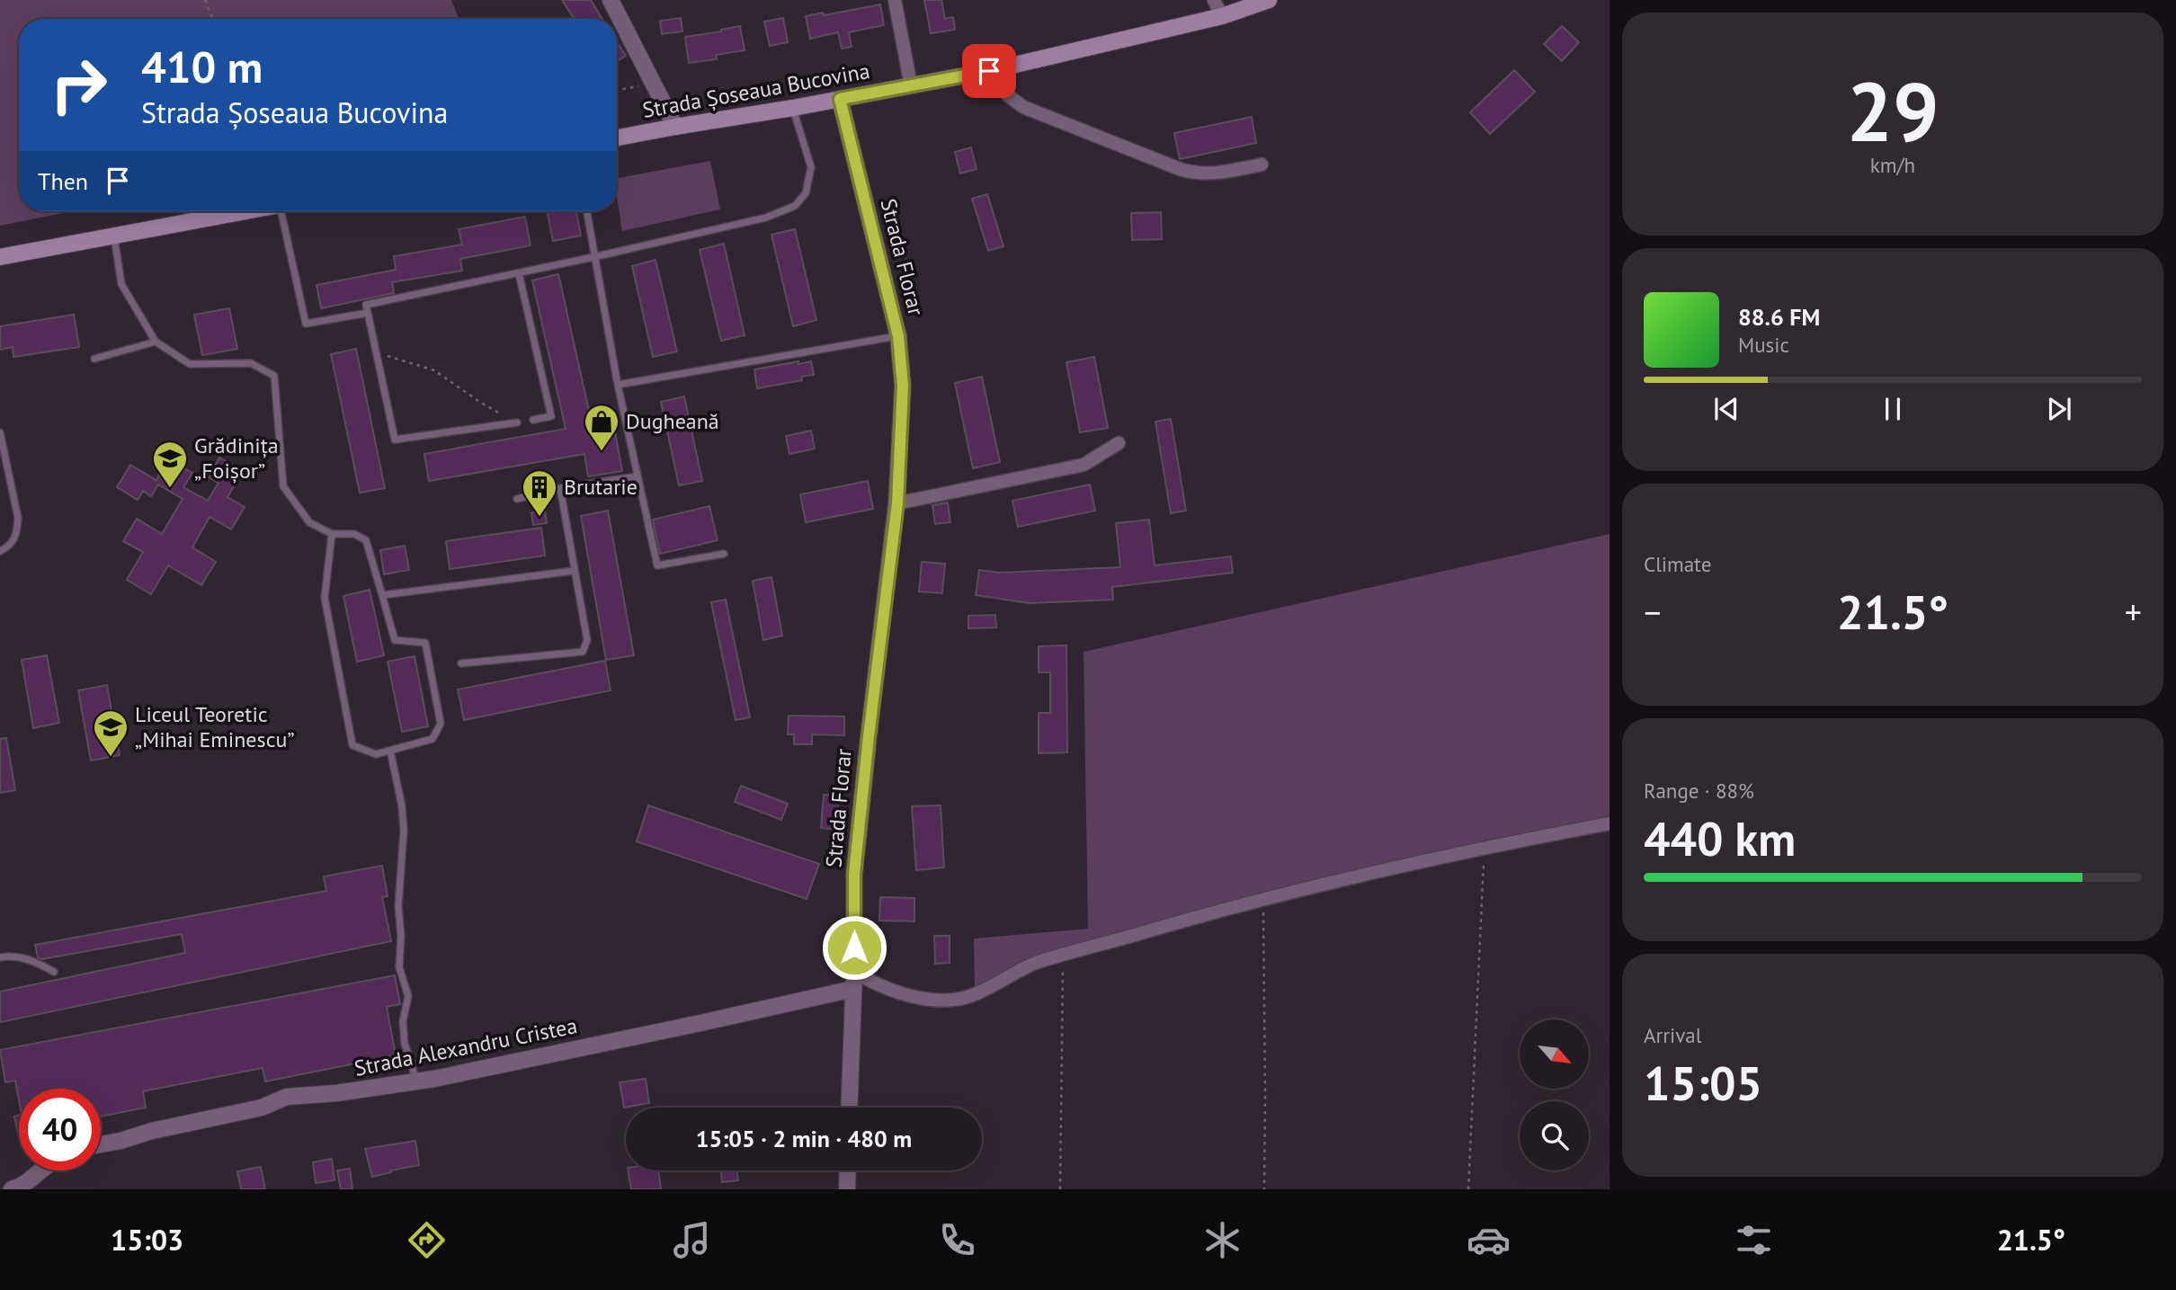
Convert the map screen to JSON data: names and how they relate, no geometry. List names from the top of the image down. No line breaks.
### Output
{"streets":{"main road":["Strada Șoseaua Bucovina"],"street":["Strada Florar","Strada Alexandru Cristea"]},"crossings":[["Strada Șoseaua Bucovina","Strada Florar"],["Strada Florar","Strada Alexandru Cristea"]],"places":{"shop":["Dugheană"],"school or university":["Grădinița „Foișor”","Liceul Teoretic „Mihai Eminescu”"],"building":["Brutarie"]},"north":"bottom right","page":{"tile":[["29","km/h"],"Climate",["Range · 88%","440 km"],["Arrival","15:05"]],"turn":["410 m","Strada Șoseaua Bucovina"],"then":"Then","song":["88.6 FM","Music"],"heat":["−","21.5°","+"],"limit":"40","trip":"15:05 · 2 min · 480 m","tabs":["15:03","21.5°"]}}
